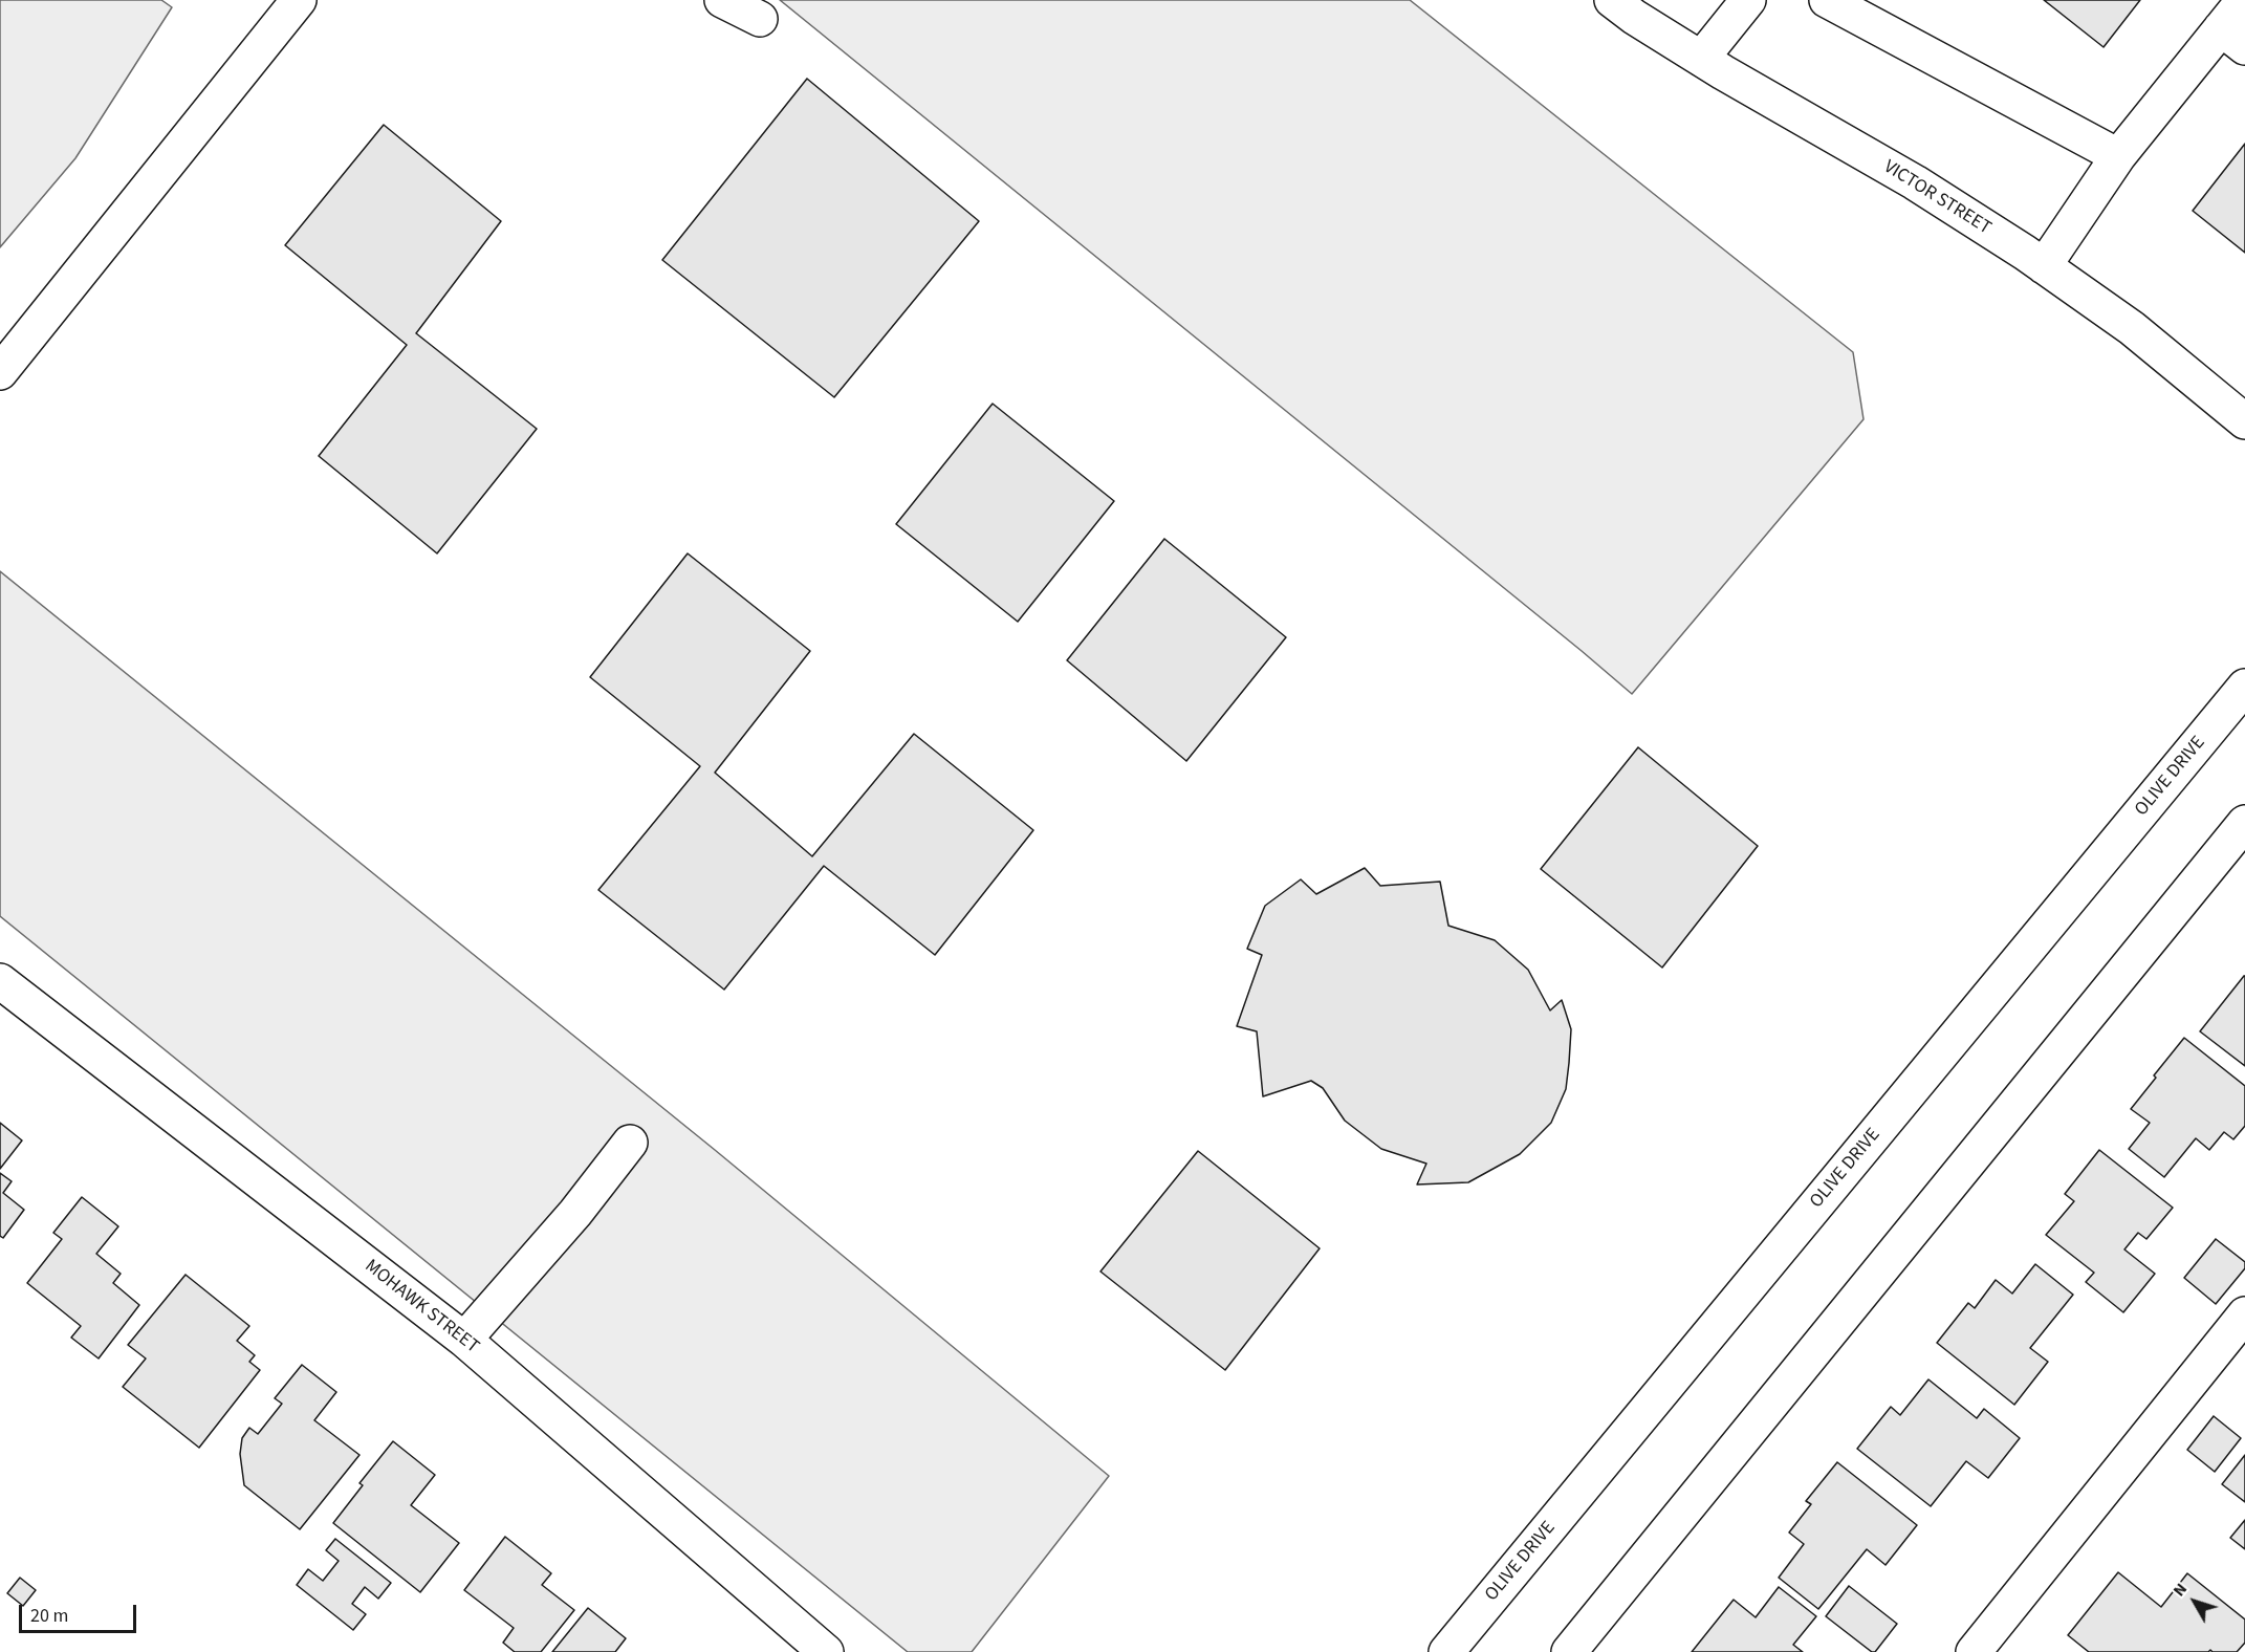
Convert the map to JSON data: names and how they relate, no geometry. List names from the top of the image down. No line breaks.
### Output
{"streets":{"main road":["VICTOR STREET","OLIVE DRIVE","MOHAWK STREET"]},"scale_bar":"20 m","north":"top left"}
